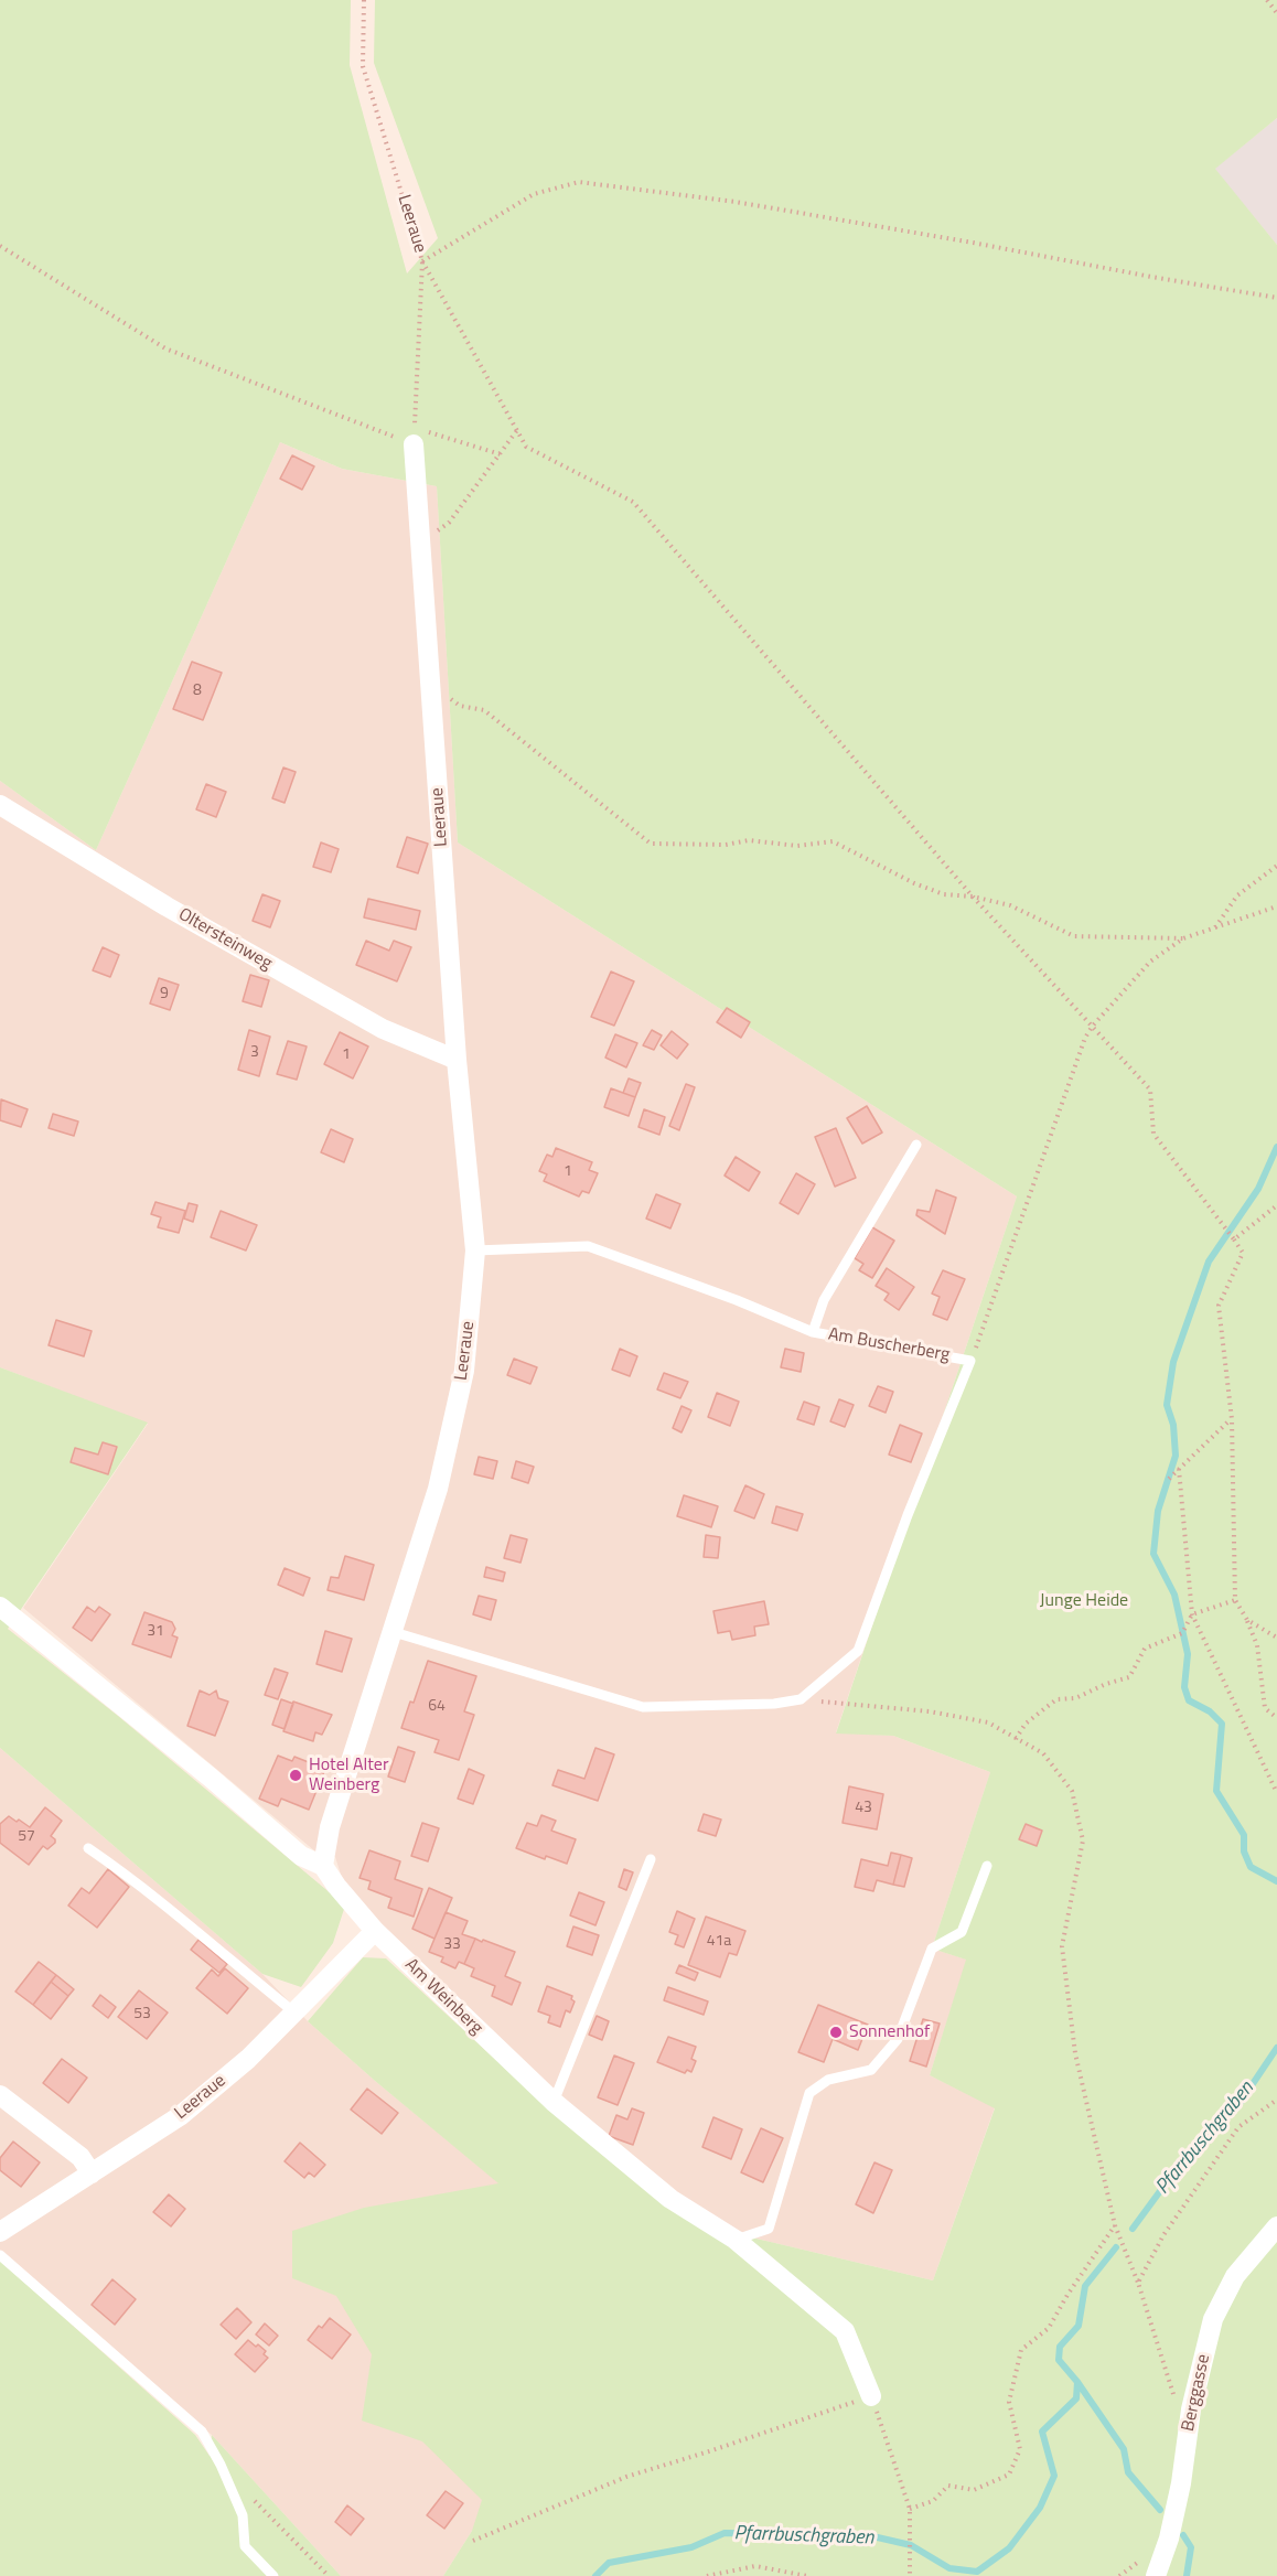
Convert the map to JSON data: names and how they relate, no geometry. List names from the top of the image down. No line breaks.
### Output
{"streets":{"street":["Leeraue","Oltersteinweg","Am Weinberg","Berggasse"],"lane":["Am Buscherberg"]},"crossings":[["Leeraue","Oltersteinweg"],["Leeraue","Am Buscherberg"],["Leeraue","Am Weinberg"]],"water":["Pfarrbuschgraben"],"parks":["Junge Heide"],"places":["Hotel Alter Weinberg","Sonnenhof"],"house_numbers":["8","9","3","1","1","31","64","43","57","41a","33","53"]}
